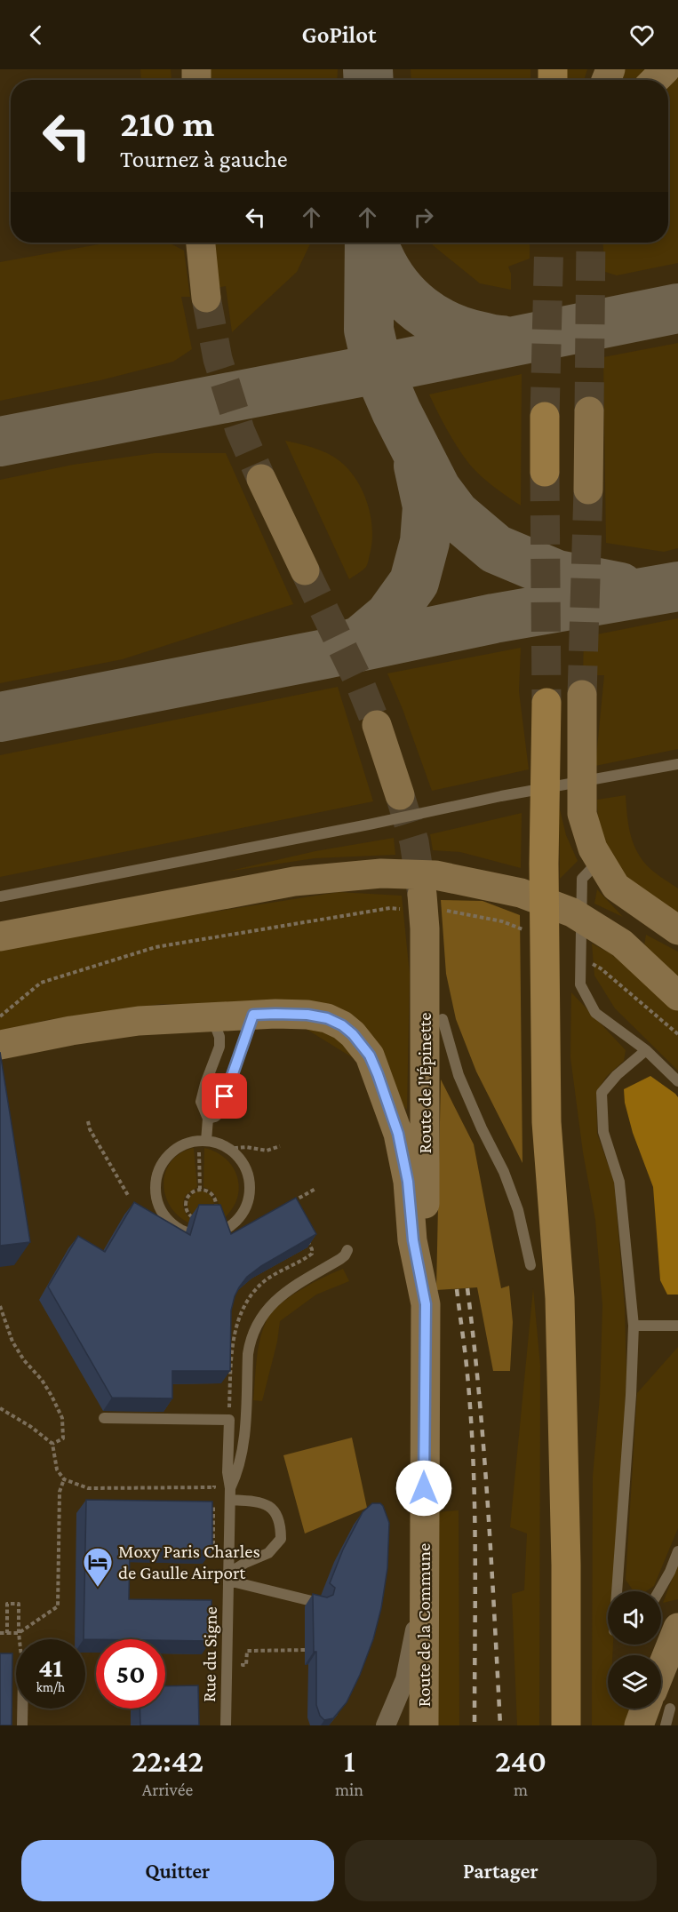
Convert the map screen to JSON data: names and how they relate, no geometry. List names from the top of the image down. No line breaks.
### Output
{"streets":{"main road":["Route de l'Épinette","Route de la Commune"],"lane":["Rue du Signe"]},"crossings":[["Route de l'Épinette","Route de la Commune"]],"places":{"hotel":["Moxy Paris Charles de Gaulle Airport"]},"page":{"header":"GoPilot","turn":["210 m","Tournez à gauche"],"speed":"41 km/h","limit":"50","eta":["22:42","Arrivée","1","min","240","m"],"buttons":["Quitter","Partager"]}}
